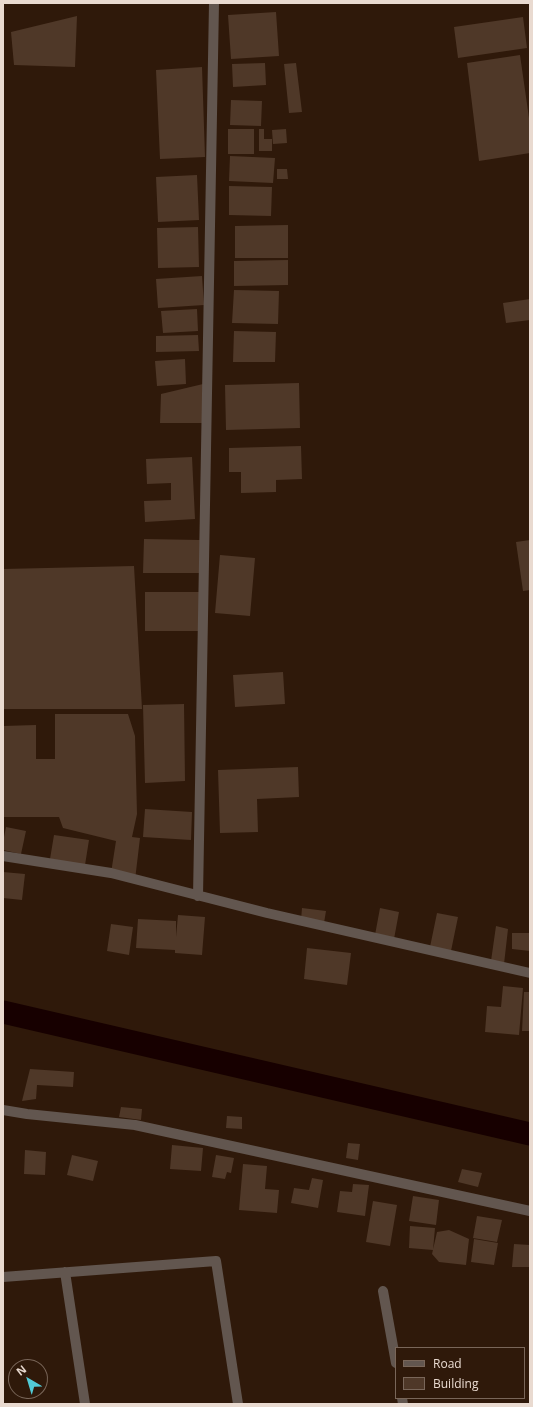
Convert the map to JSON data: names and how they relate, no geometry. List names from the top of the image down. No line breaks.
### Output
{"legend":["Road","Building"],"north":"top left"}
